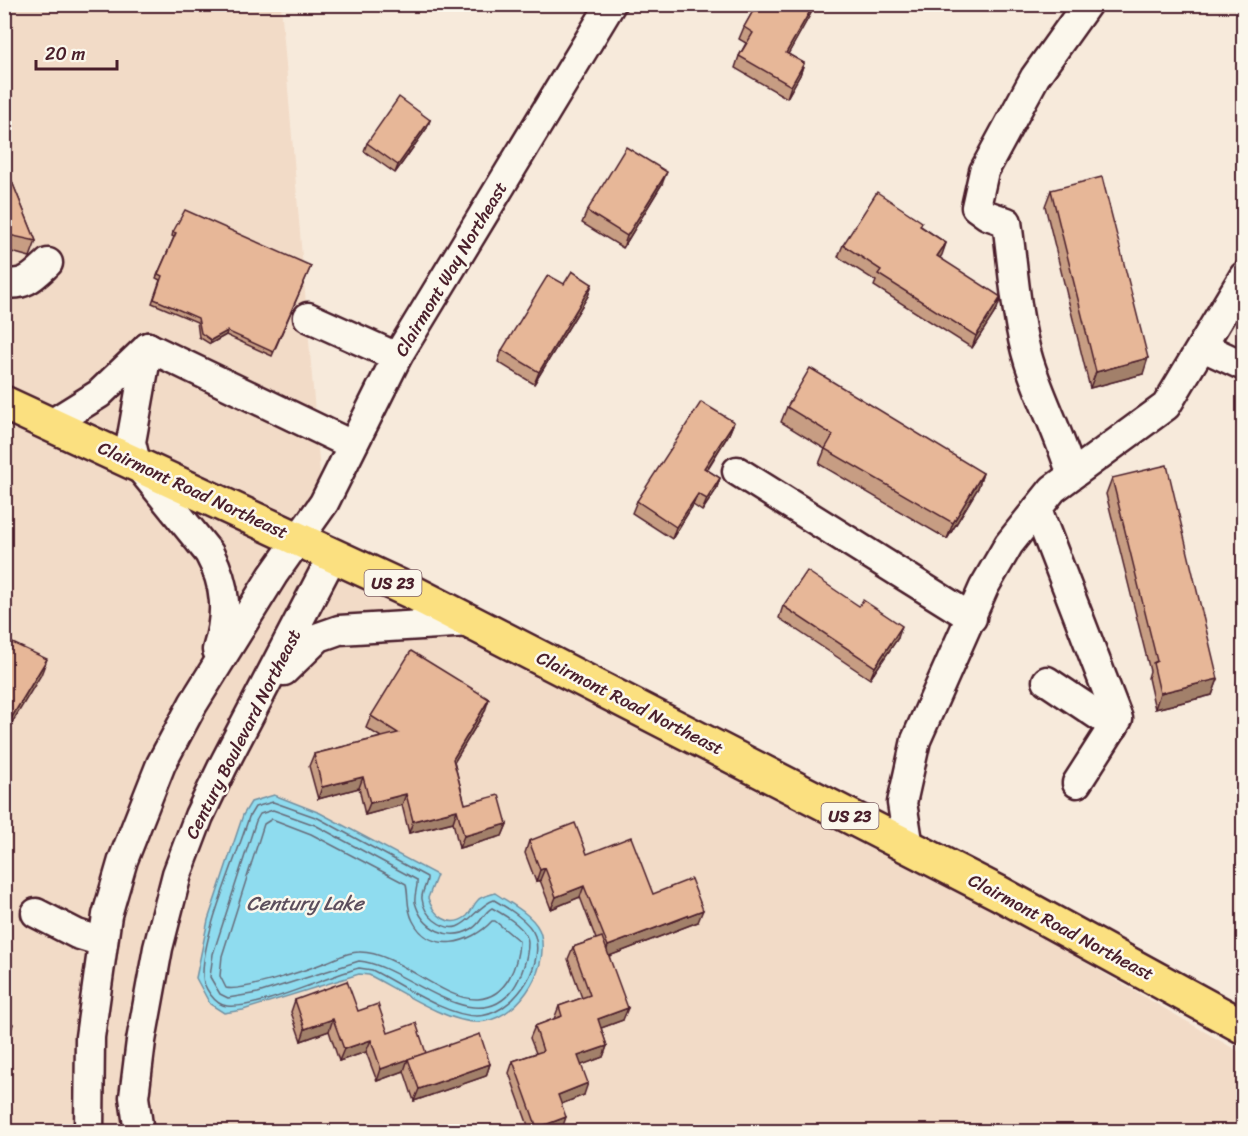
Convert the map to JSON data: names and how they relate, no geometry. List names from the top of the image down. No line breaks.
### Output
{"streets":{"main road":["Clairmont Road Northeast","US 23"],"street":["Clairmont Way Northeast","Century Boulevard Northeast"]},"crossings":[["Clairmont Way Northeast","Clairmont Road Northeast"],["Clairmont Road Northeast","Century Boulevard Northeast"]],"water":["Century Lake"],"scale_bar":"20 m"}
